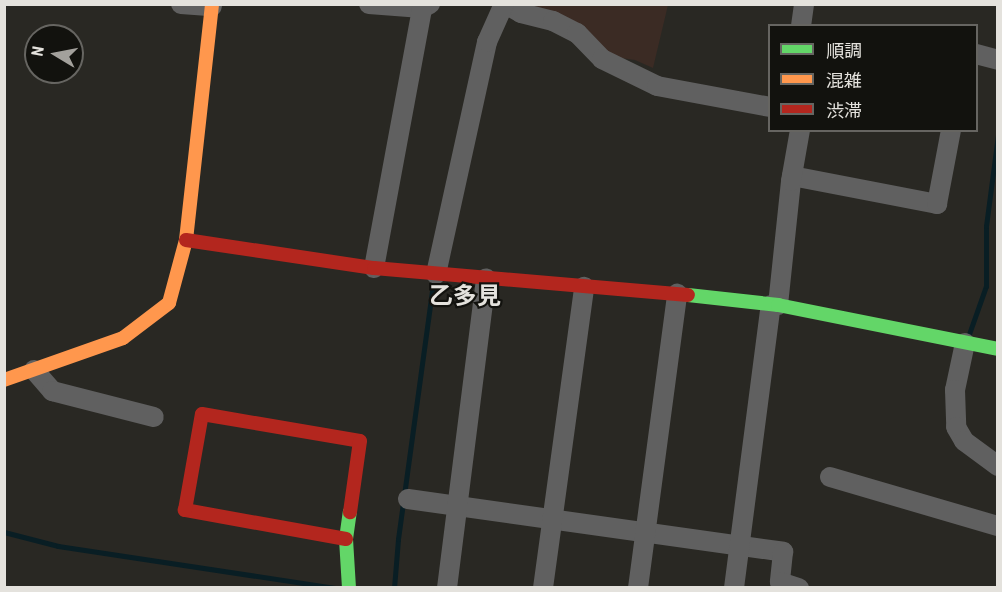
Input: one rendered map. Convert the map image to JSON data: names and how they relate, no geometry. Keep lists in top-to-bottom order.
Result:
{
  "districts": ["乙多見"],
  "legend": ["順調", "混雑", "渋滞"],
  "north": "left"
}
